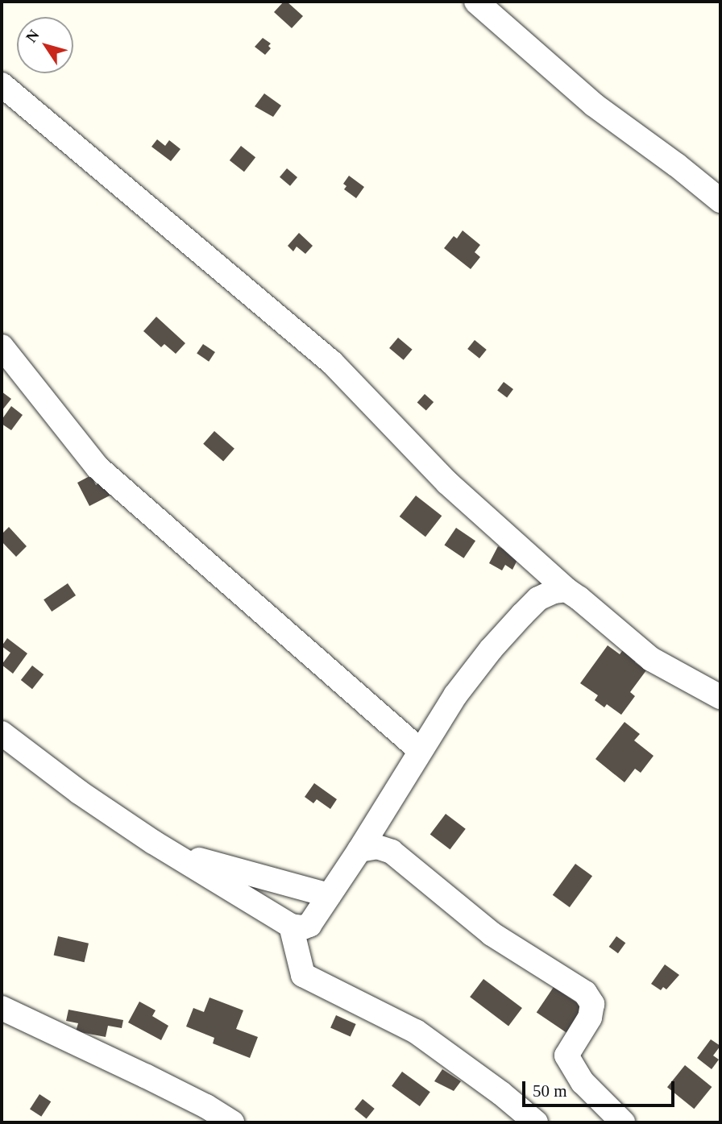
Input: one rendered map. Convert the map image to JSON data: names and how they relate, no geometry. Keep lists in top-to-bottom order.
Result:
{
  "scale_bar": "50 m",
  "north": "top left"
}
